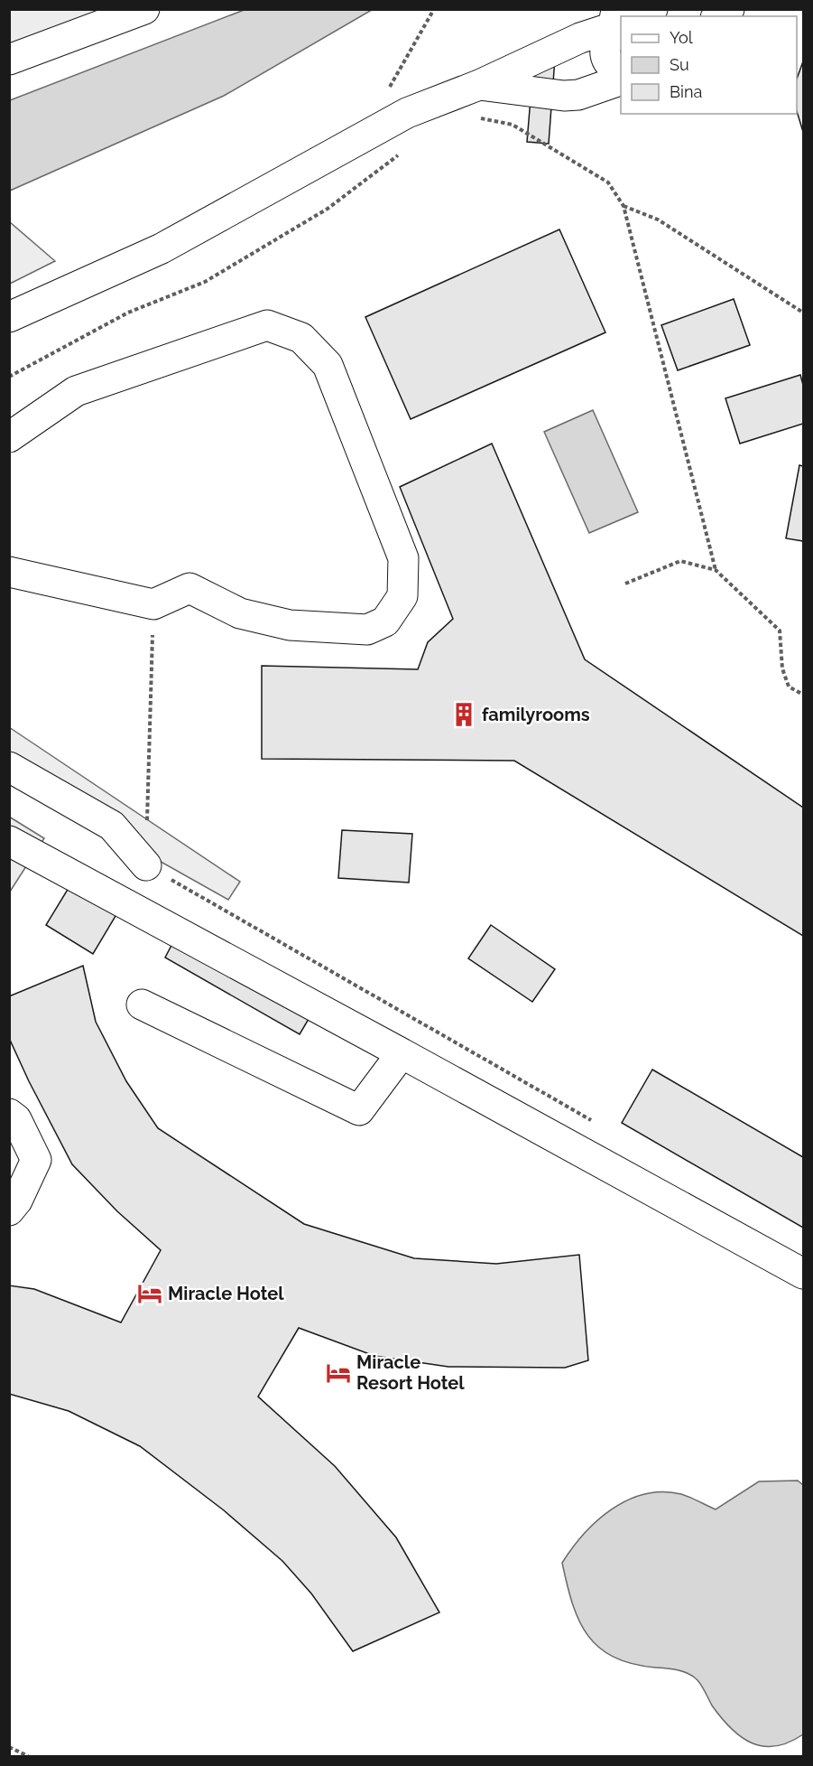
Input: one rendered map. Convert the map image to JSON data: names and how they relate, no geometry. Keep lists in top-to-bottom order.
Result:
{
  "places": {
    "building": ["familyrooms"],
    "hotel": ["Miracle Hotel", "Miracle Resort Hotel"]
  },
  "legend": ["Yol", "Su", "Bina"]
}
